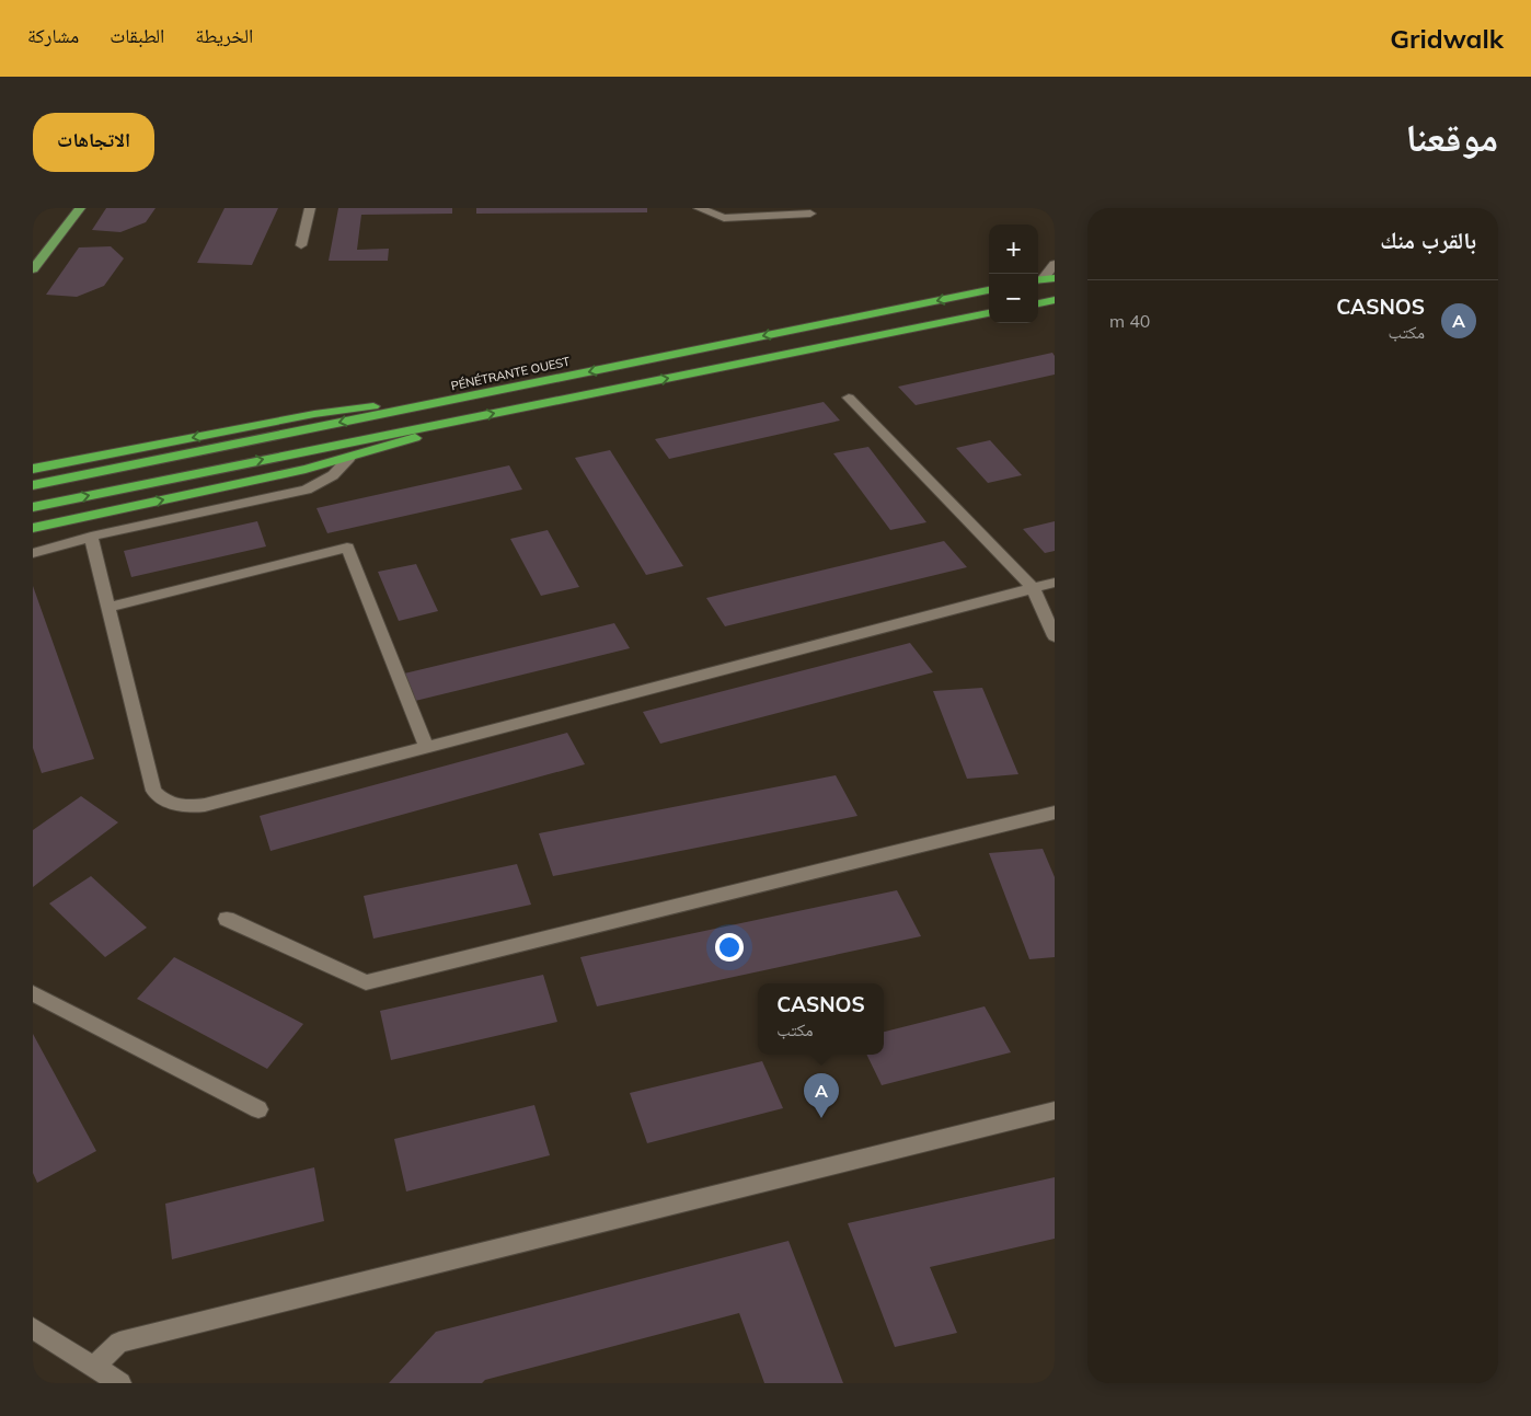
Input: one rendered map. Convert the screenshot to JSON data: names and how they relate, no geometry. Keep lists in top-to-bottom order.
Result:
{
  "streets": {
    "highway": ["PÉNÉTRANTE OUEST"]
  },
  "page": {
    "header": "Gridwalk",
    "nav": ["الخريطة", "الطبقات", "مشاركة"],
    "title": "موقعنا",
    "buttons": "الاتجاهات",
    "heading": "بالقرب منك",
    "map_buttons": ["+", "−"],
    "list": [
      {
        "mark": "A",
        "name": "CASNOS",
        "note": "مكتب",
        "value": "40 m"
      }
    ],
    "popup": ["CASNOS", "مكتب"],
    "pins": "A"
  }
}
